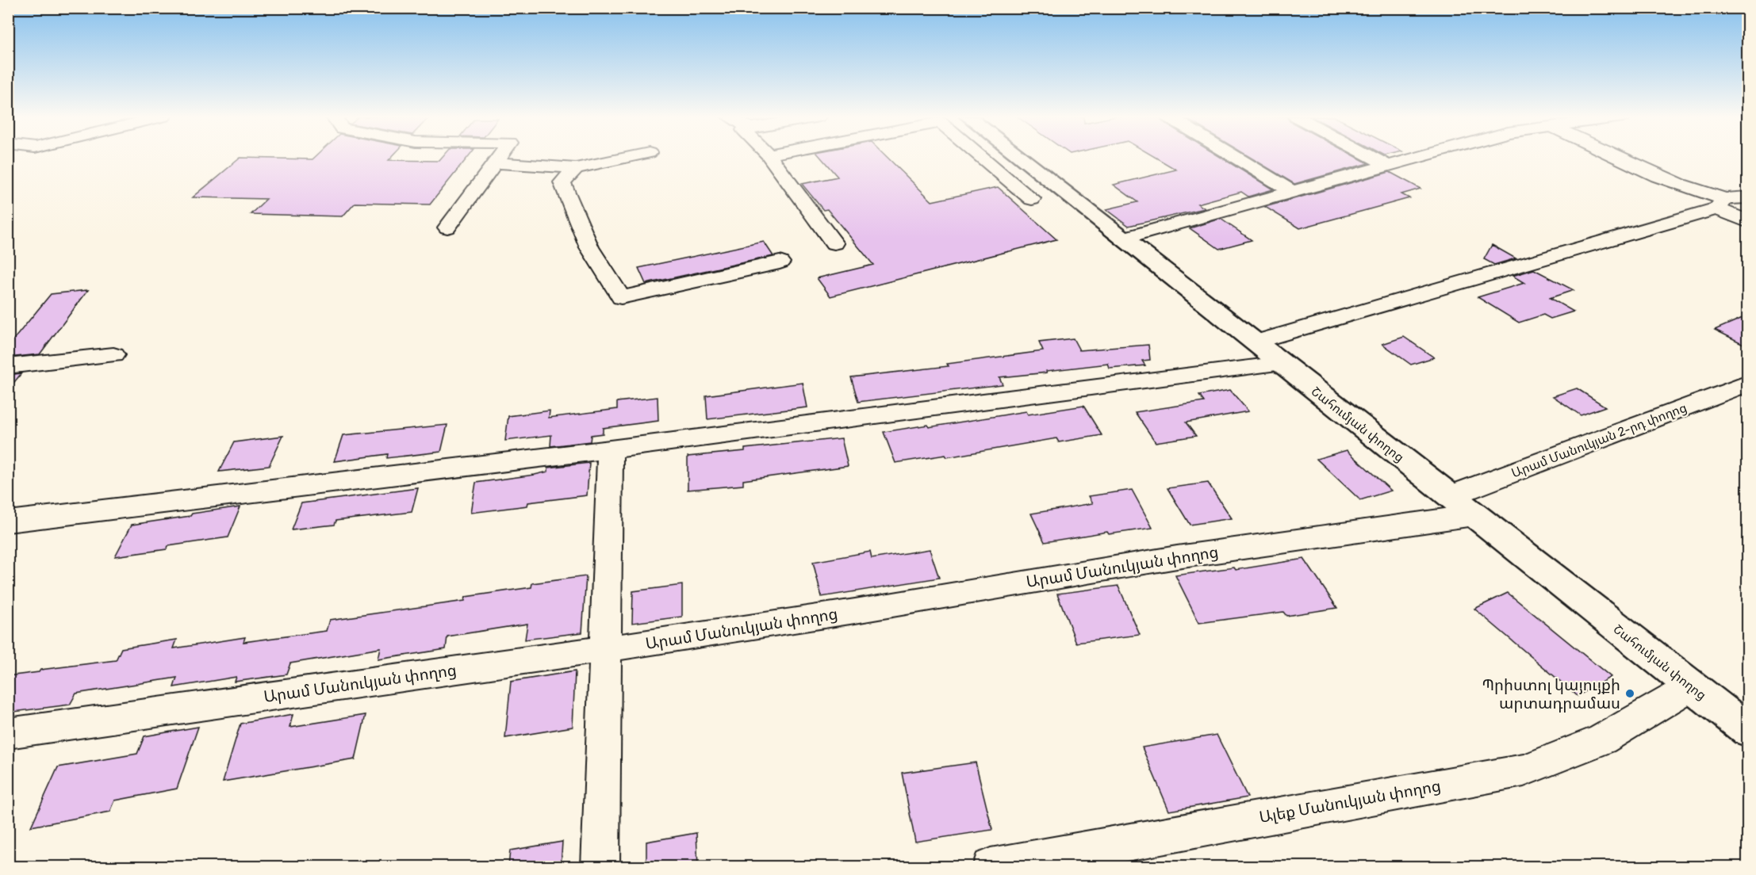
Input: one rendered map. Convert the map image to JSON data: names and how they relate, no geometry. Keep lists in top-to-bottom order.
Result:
{
  "streets": {
    "main road": ["Շահումյան փողոց"],
    "street": ["Արամ Մանուկյան 2-րդ փողոց", "Արամ Մանուկյան փողոց", "Ալեք Մանուկյան փողոց"]
  },
  "crossings": [
    ["Շահումյան փողոց", "Արամ Մանուկյան 2-րդ փողոց"],
    ["Շահումյան փողոց", "Արամ Մանուկյան փողոց"],
    ["Շահումյան փողոց", "Ալեք Մանուկյան փողոց"]
  ],
  "places": ["Պրիստոլ կայույքի արտադրամաս"]
}
